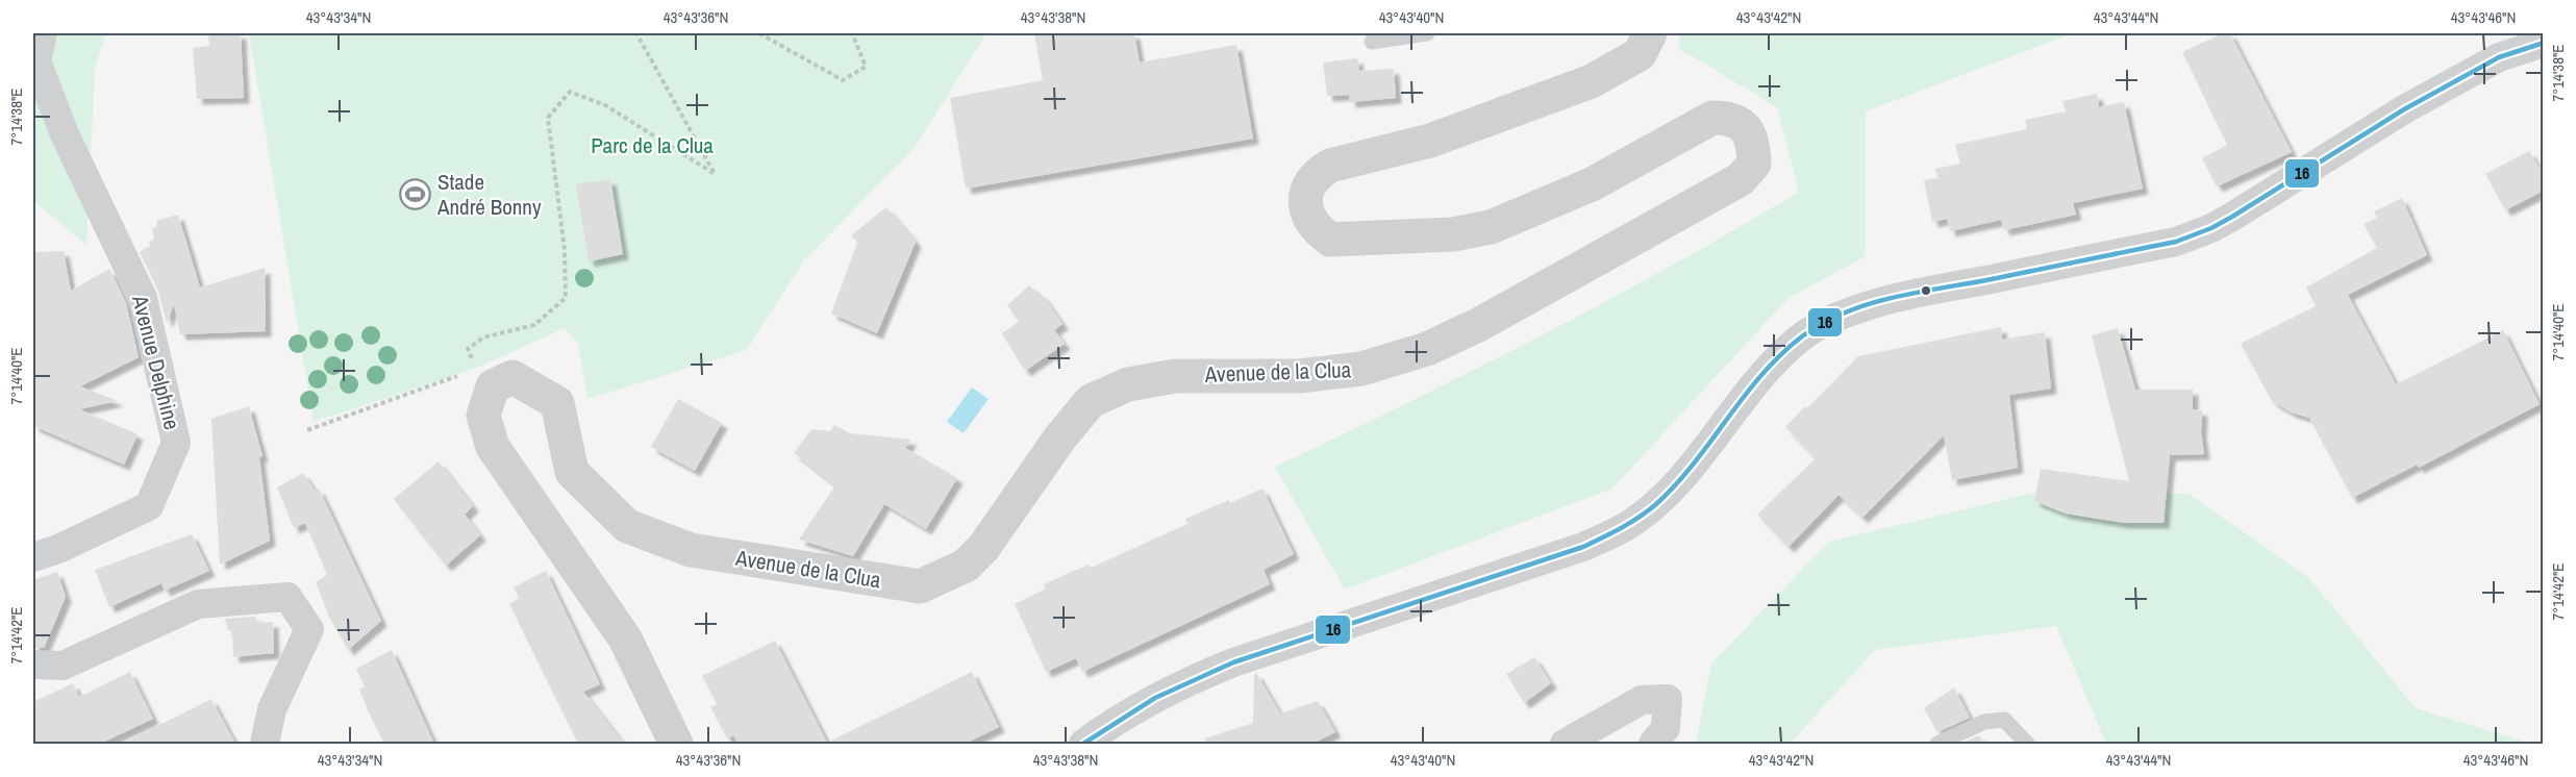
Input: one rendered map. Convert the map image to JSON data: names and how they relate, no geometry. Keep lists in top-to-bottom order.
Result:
{
  "streets": {
    "street": ["Avenue Delphine", "Avenue de la Clua"]
  },
  "parks": ["Parc de la Clua"],
  "places": {
    "sports": ["Stade André Bonny"]
  },
  "lines": ["transit line 16"],
  "coordinates": [
    "43°43'34\"N",
    "43°43'36\"N",
    "43°43'38\"N",
    "43°43'40\"N",
    "43°43'42\"N",
    "43°43'44\"N",
    "43°43'46\"N",
    "7°14'38\"E",
    "7°14'40\"E",
    "7°14'42\"E"
  ]
}
